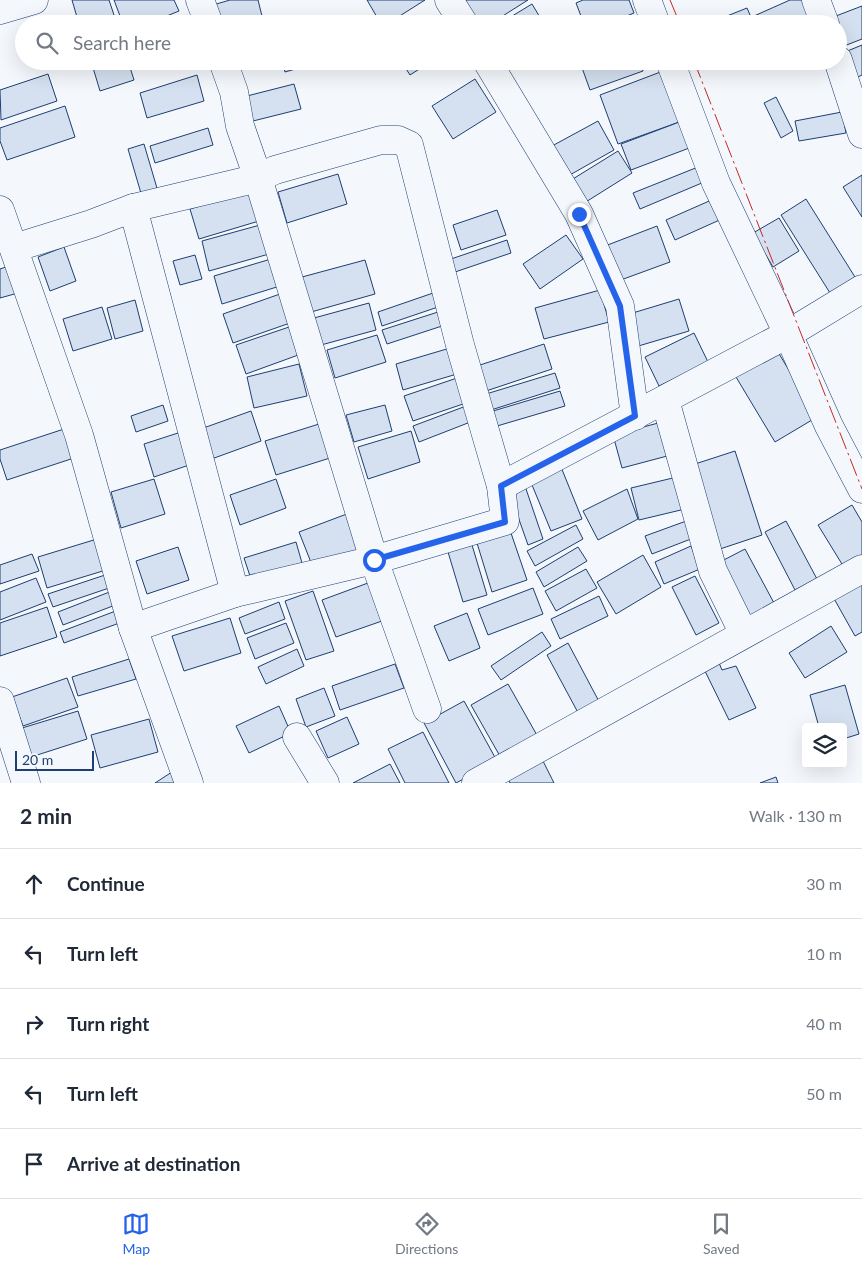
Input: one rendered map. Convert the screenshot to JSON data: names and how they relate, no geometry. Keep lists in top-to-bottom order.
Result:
{
  "scale_bar": "20 m",
  "page": {
    "search": "Search here",
    "scale": "20 m",
    "heading": ["2 min", "Walk · 130 m"],
    "list": [
      ["Continue", "30 m"],
      ["Turn left", "10 m"],
      ["Turn right", "40 m"],
      ["Turn left", "50 m"],
      "Arrive at destination"
    ],
    "nav": ["Map", "Directions", "Saved"]
  }
}
